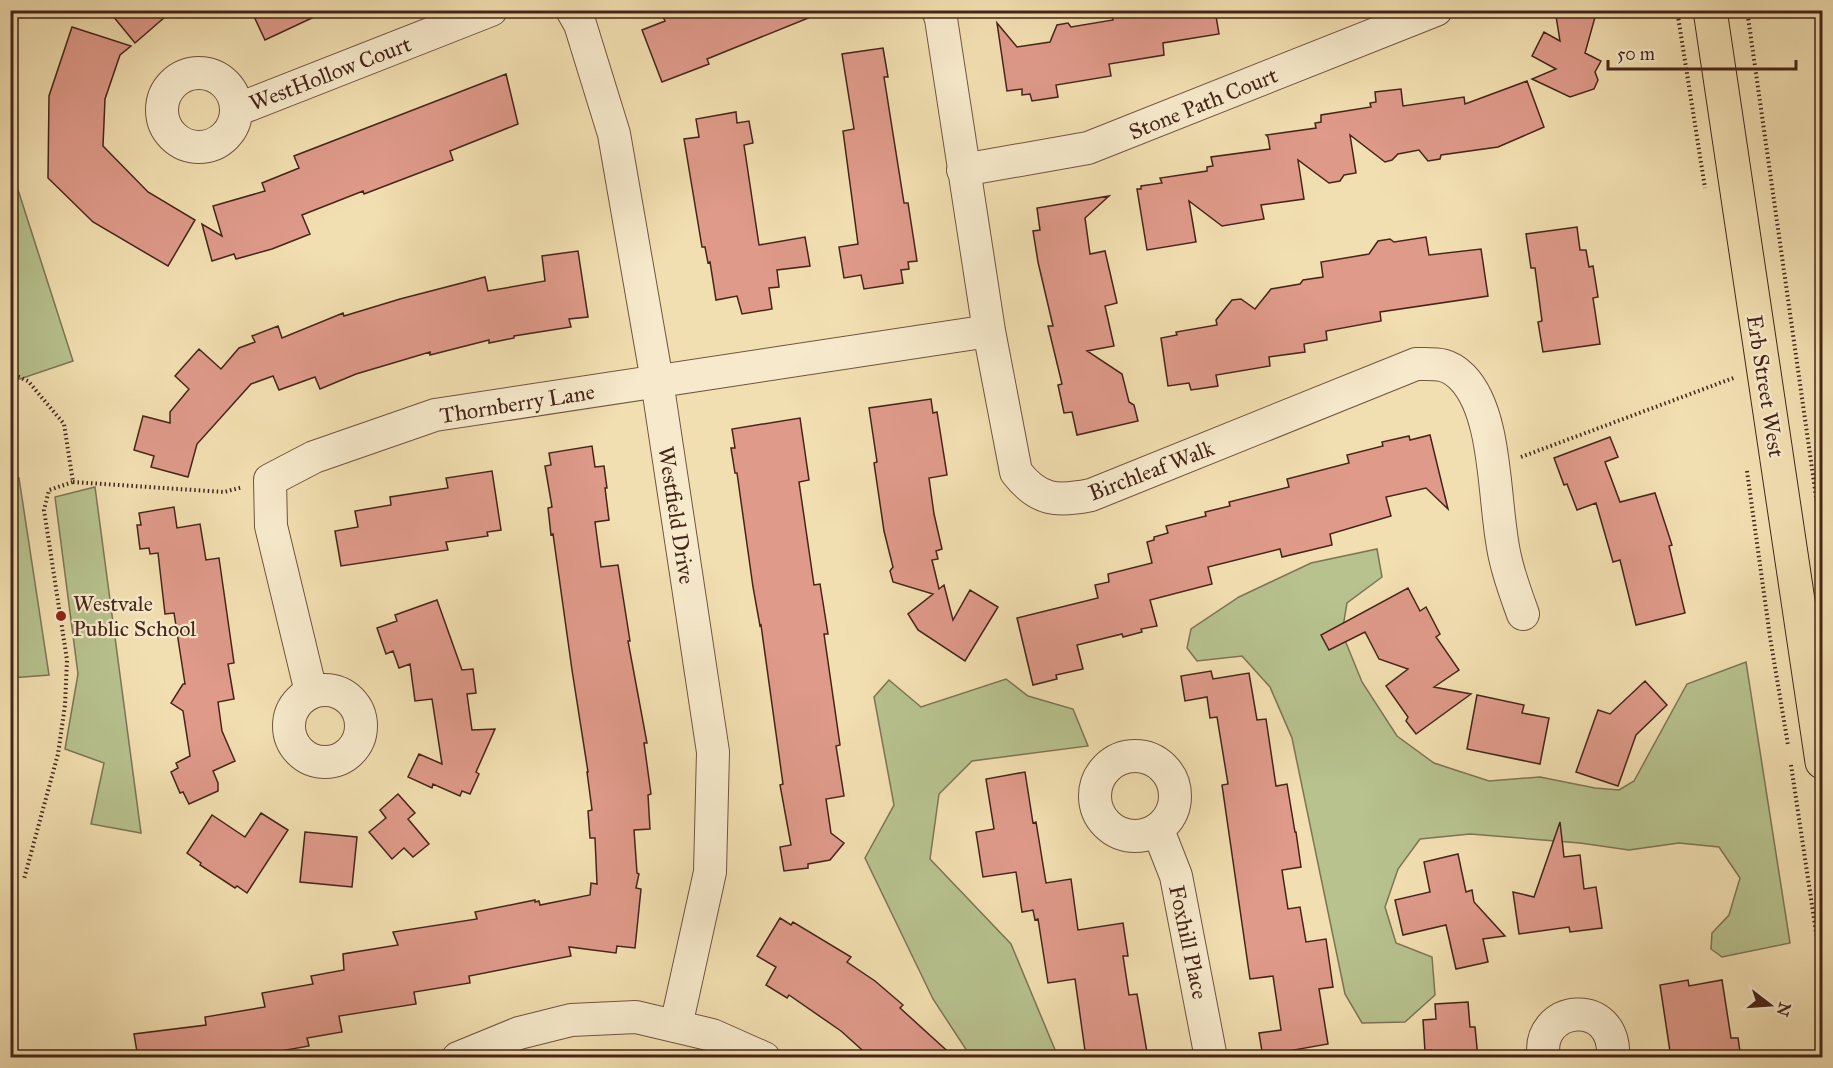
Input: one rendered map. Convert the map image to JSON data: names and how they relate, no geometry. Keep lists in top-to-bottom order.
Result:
{
  "streets": {
    "main road": ["Erb Street West"],
    "street": [
      "WestHollow Court",
      "Stone Path Court",
      "Thornberry Lane",
      "Birchleaf Walk",
      "Westfield Drive",
      "Foxhill Place"
    ]
  },
  "crossings": [
    ["Stone Path Court", "Birchleaf Walk"],
    ["Thornberry Lane", "Birchleaf Walk"],
    ["Thornberry Lane", "Westfield Drive"]
  ],
  "places": ["Westvale Public School"],
  "scale_bar": "50 m",
  "north": "right"
}
